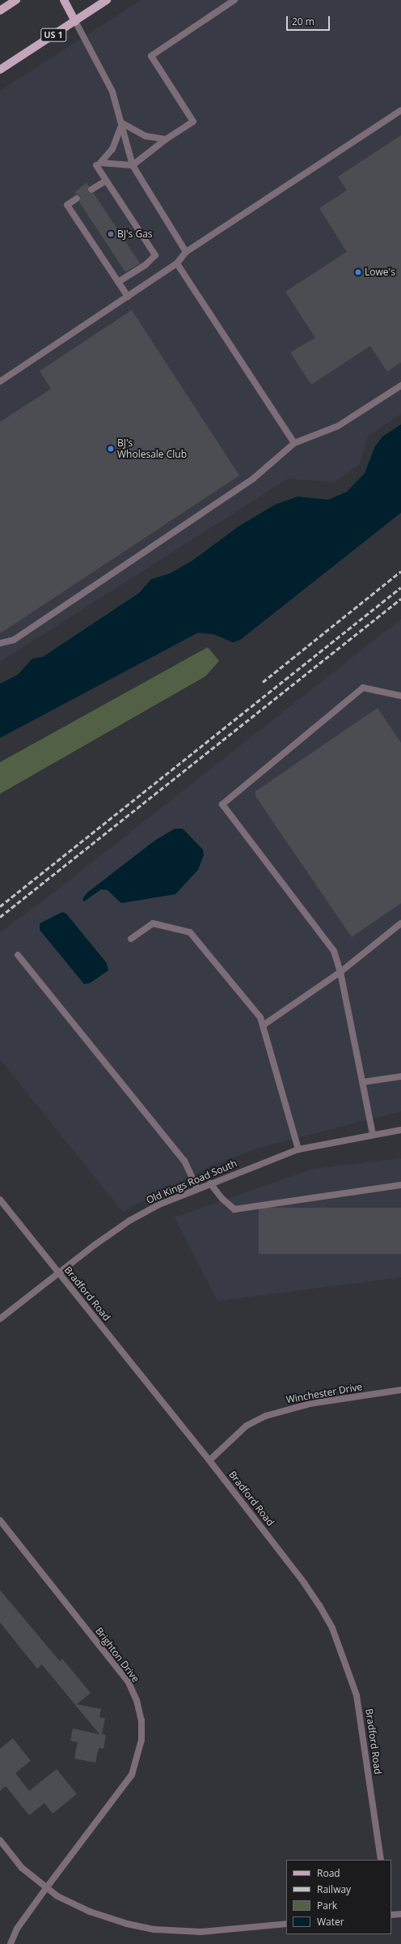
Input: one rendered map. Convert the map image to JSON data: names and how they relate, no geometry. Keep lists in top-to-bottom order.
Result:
{
  "streets": {
    "main road": ["US 1"],
    "street": [
      "Old Kings Road South",
      "Bradford Road",
      "Winchester Drive",
      "Brighton Drive"
    ]
  },
  "crossings": [
    ["Old Kings Road South", "Bradford Road"],
    ["Bradford Road", "Winchester Drive"]
  ],
  "places": ["BJ's Gas", "Lowe's", "BJ's Wholesale Club"],
  "legend": [
    "Road",
    "Railway",
    "Park",
    "Water"
  ],
  "scale_bar": "20 m"
}
